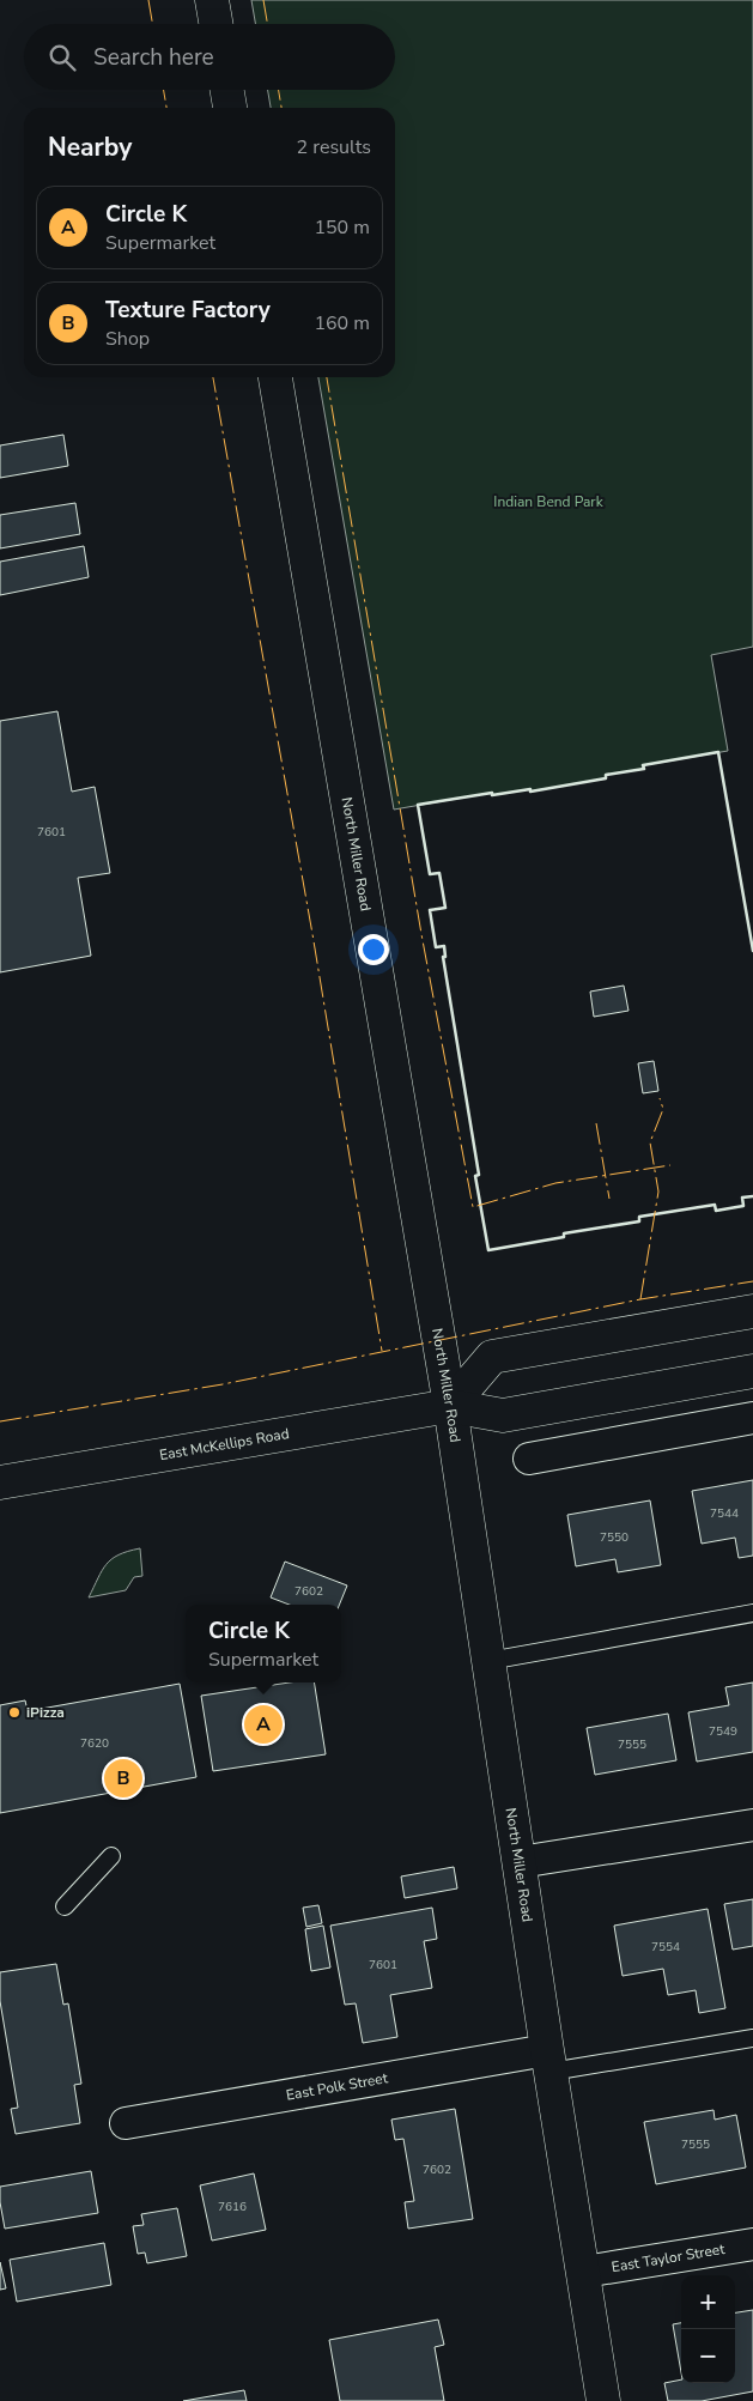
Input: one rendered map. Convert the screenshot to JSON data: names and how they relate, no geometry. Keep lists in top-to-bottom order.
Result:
{
  "streets": {
    "street": [
      "North Miller Road",
      "East McKellips Road",
      "East Polk Street",
      "East Taylor Street"
    ]
  },
  "crossings": [
    ["North Miller Road", "East McKellips Road"],
    ["North Miller Road", "East Polk Street"],
    ["North Miller Road", "East Taylor Street"]
  ],
  "parks": ["Indian Bend Park"],
  "places": ["iPizza"],
  "house_numbers": [
    "7601",
    "7544",
    "7550",
    "7602",
    "7549",
    "7620",
    "7555",
    "7554",
    "7601",
    "7555",
    "7602",
    "7616"
  ],
  "page": {
    "search": "Search here",
    "heading": ["Nearby", "2 results"],
    "list": [
      {
        "mark": "A",
        "name": "Circle K",
        "note": "Supermarket",
        "value": "150 m"
      },
      {
        "mark": "B",
        "name": "Texture Factory",
        "note": "Shop",
        "value": "160 m"
      }
    ],
    "popup": ["Circle K", "Supermarket"],
    "pins": ["A", "B"],
    "map_buttons": ["+", "−"]
  }
}
